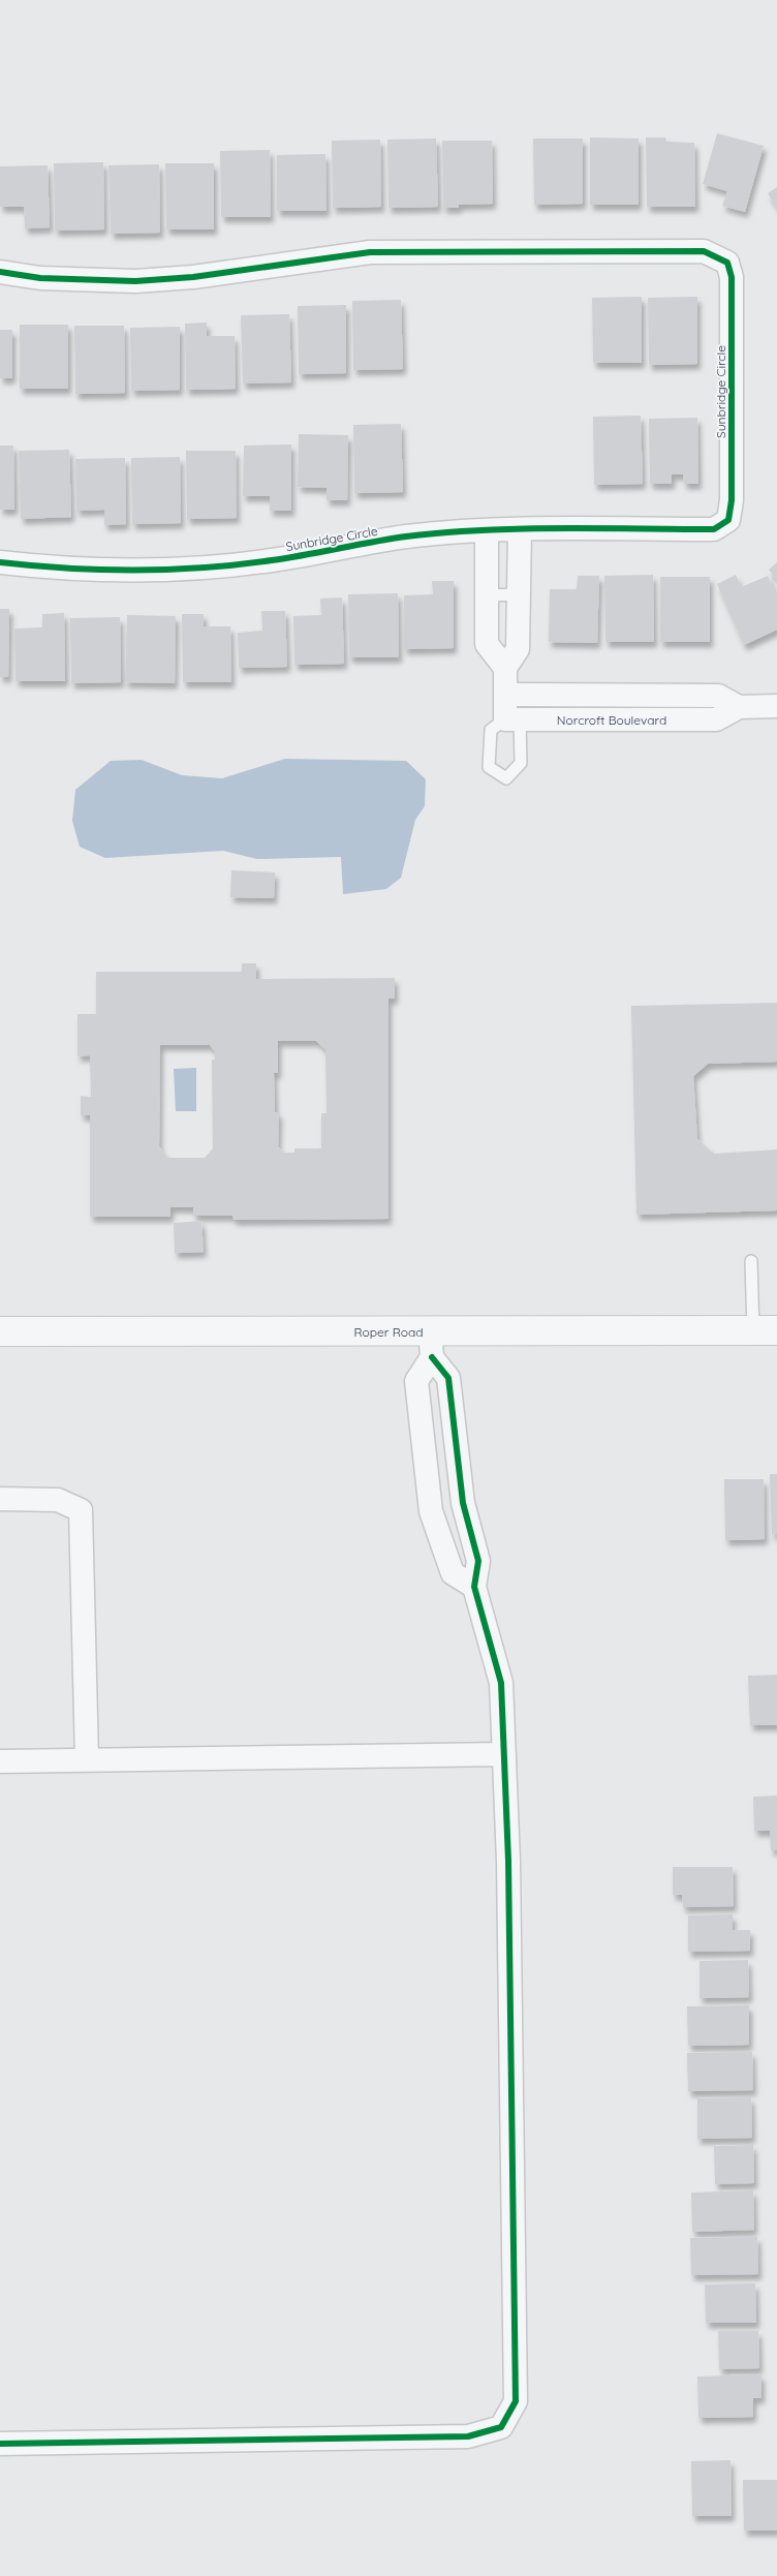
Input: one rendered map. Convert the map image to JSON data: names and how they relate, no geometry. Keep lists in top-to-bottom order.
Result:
{
  "streets": {
    "street": ["Sunbridge Circle", "Norcroft Boulevard", "Roper Road"]
  }
}
